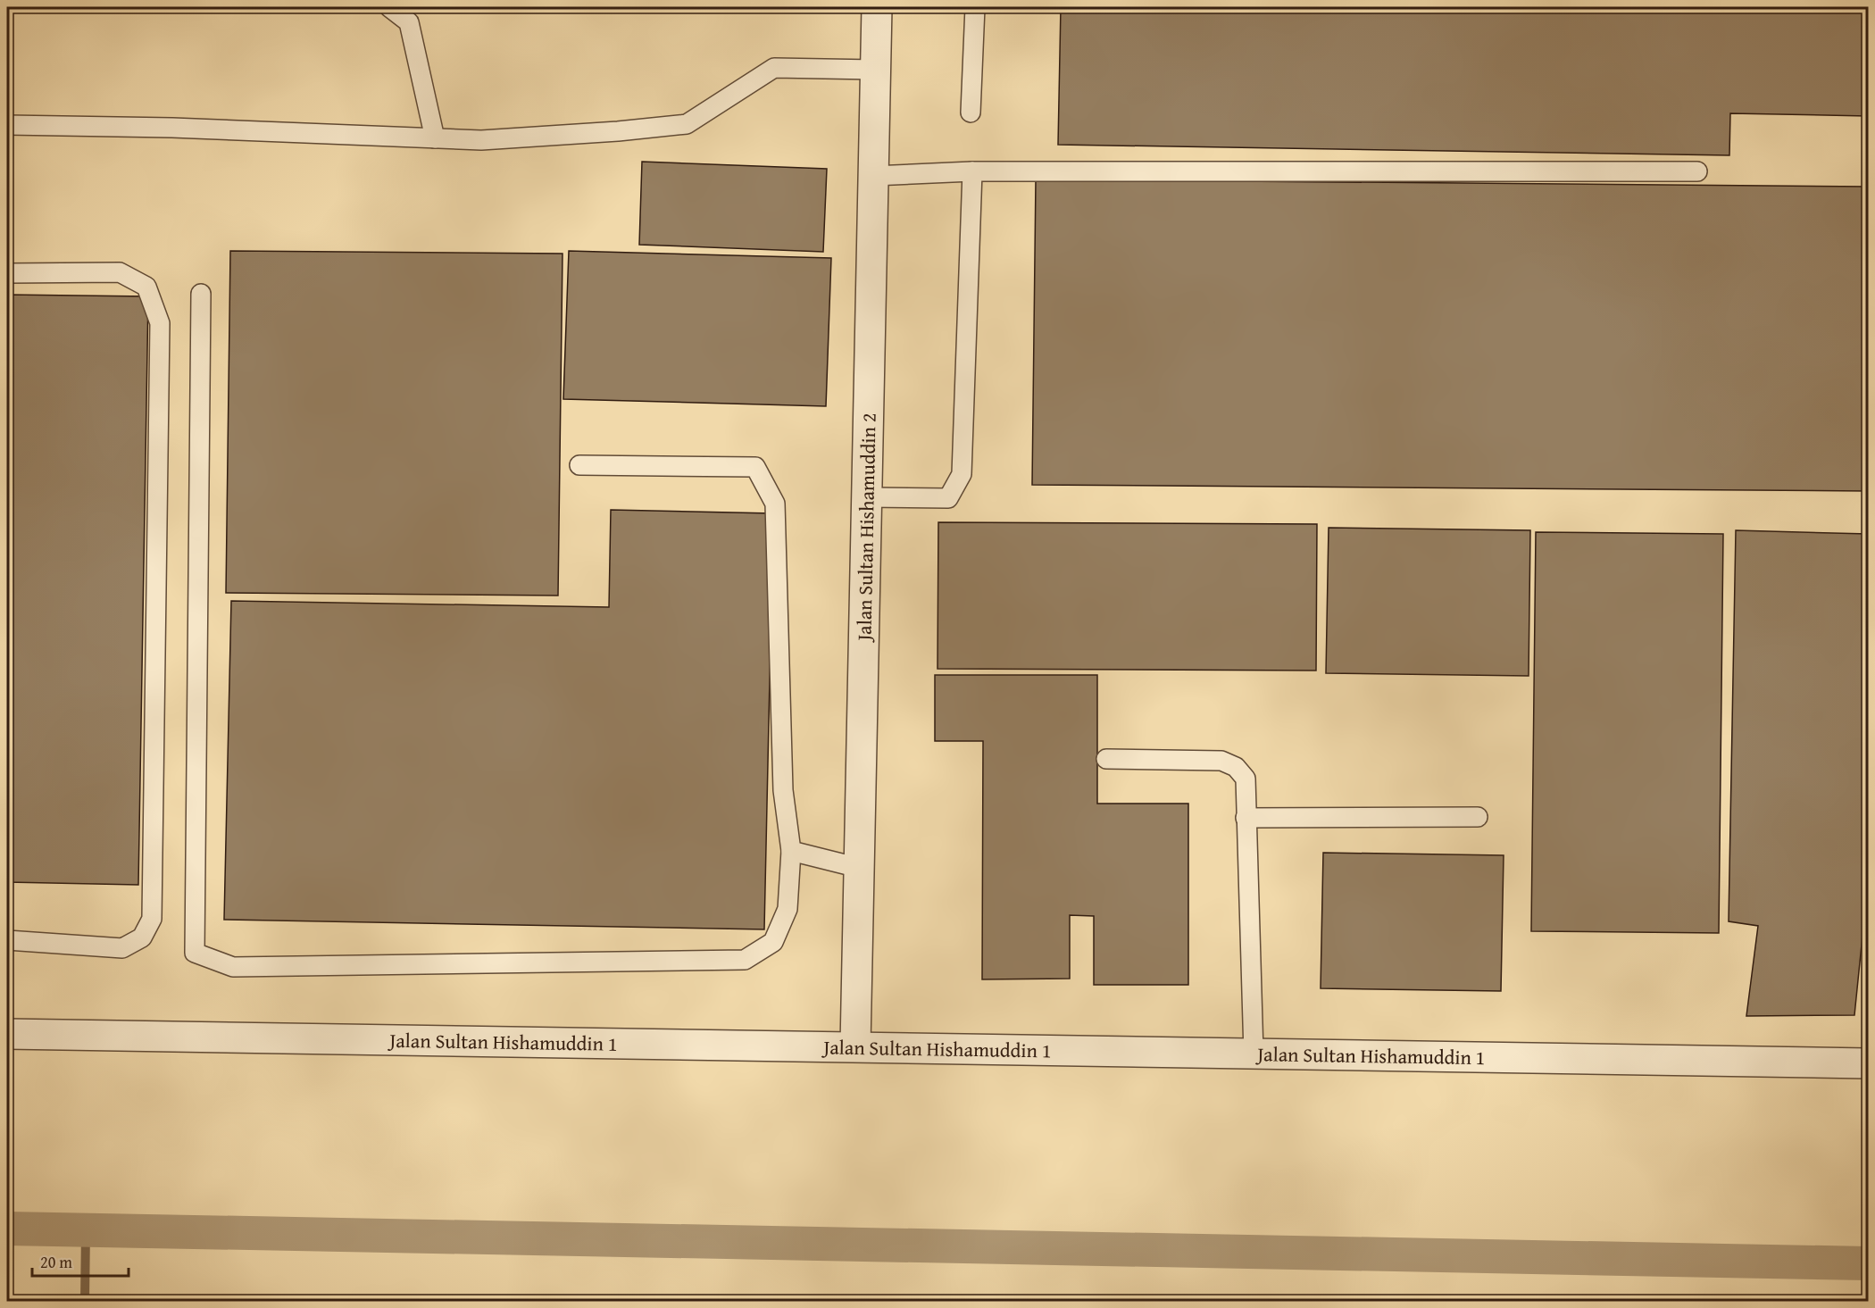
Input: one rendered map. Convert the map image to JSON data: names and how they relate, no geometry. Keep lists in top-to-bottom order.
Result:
{
  "streets": {
    "street": ["Jalan Sultan Hishamuddin 2", "Jalan Sultan Hishamuddin 1"]
  },
  "crossings": [
    ["Jalan Sultan Hishamuddin 2", "Jalan Sultan Hishamuddin 1"]
  ],
  "scale_bar": "20 m"
}
